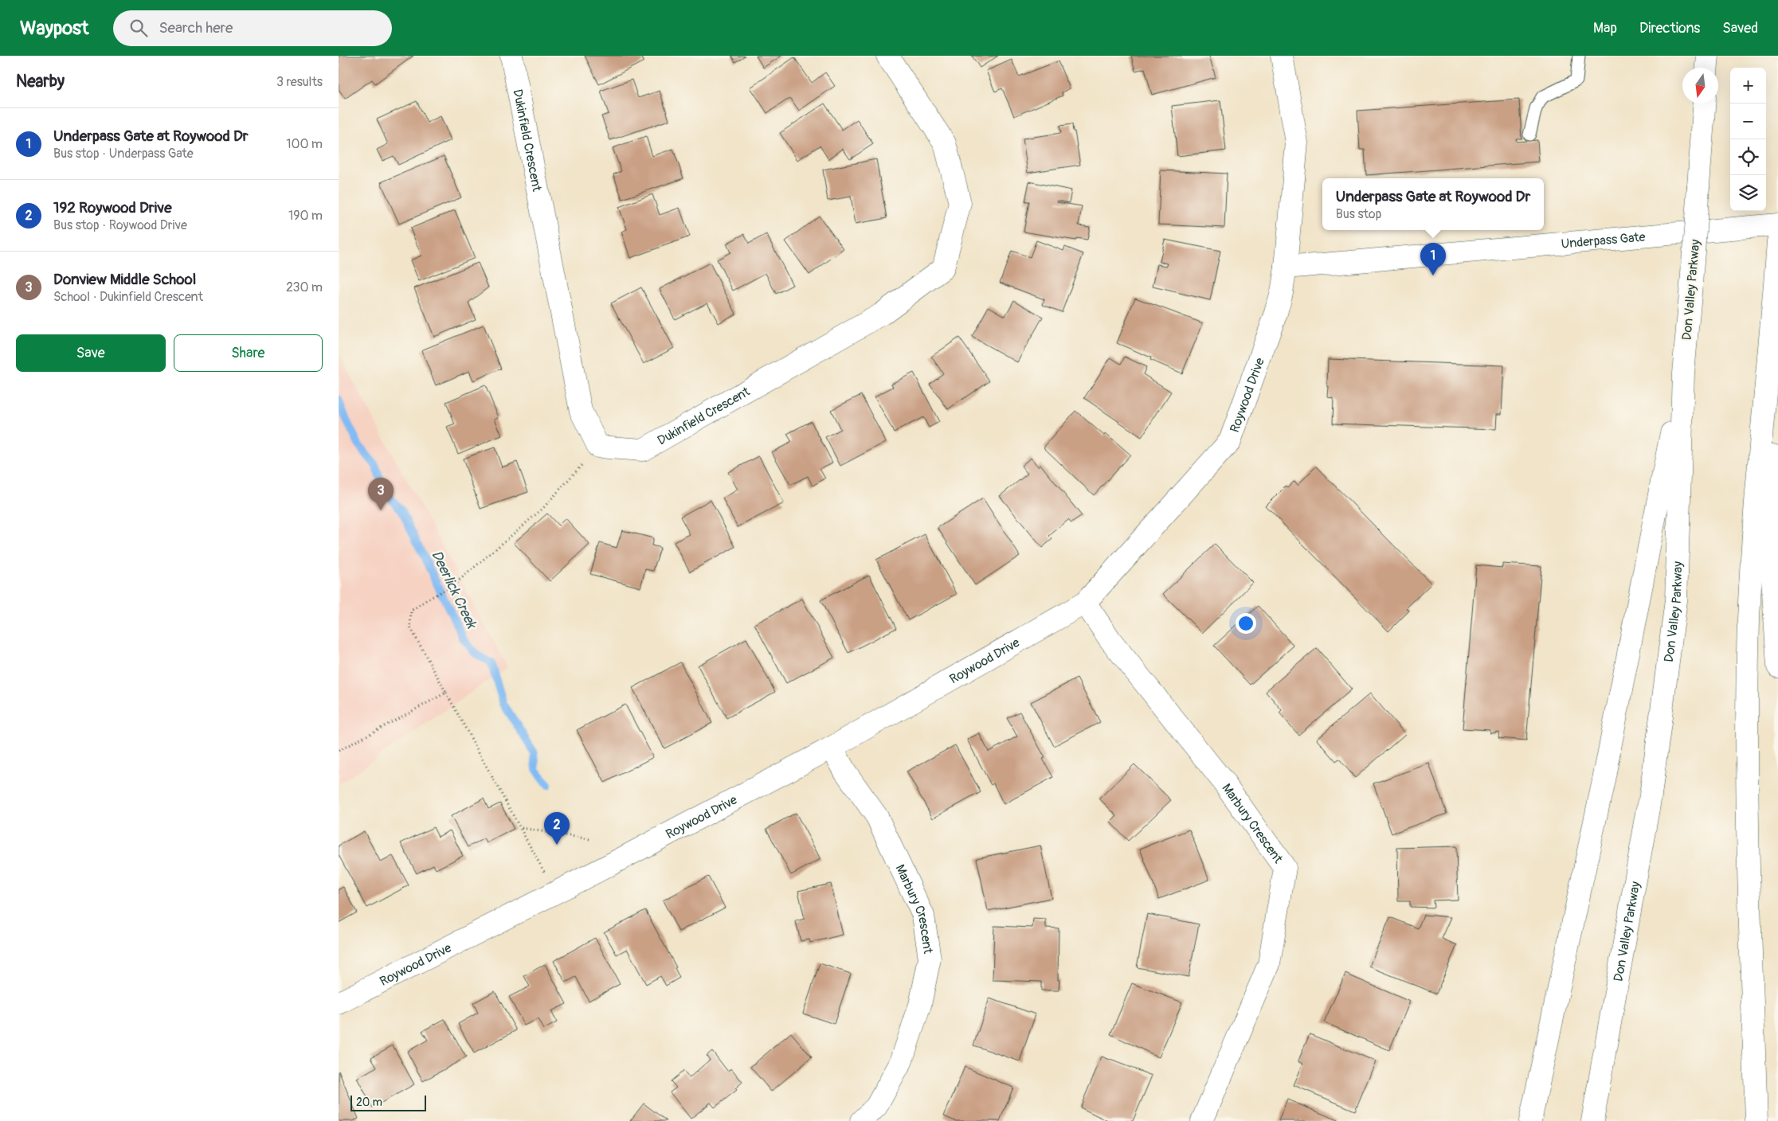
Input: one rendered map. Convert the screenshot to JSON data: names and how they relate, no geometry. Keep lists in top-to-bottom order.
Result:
{
  "streets": {
    "main road": [
      "Dukinfield Crescent",
      "Underpass Gate",
      "Don Valley Parkway",
      "Roywood Drive",
      "Marbury Crescent"
    ]
  },
  "crossings": [
    ["Underpass Gate", "Roywood Drive"],
    ["Roywood Drive", "Marbury Crescent"]
  ],
  "water": ["Deerlick Creek"],
  "scale_bar": "20 m",
  "north": "bottom",
  "page": {
    "header": "Waypost",
    "search": "Search here",
    "nav": ["Map", "Directions", "Saved"],
    "heading": ["Nearby", "3 results"],
    "map_buttons": ["+", "−"],
    "list": [
      {
        "mark": "1",
        "name": "Underpass Gate at Roywood Dr",
        "note": "Bus stop · Underpass Gate",
        "value": "100 m"
      },
      {
        "mark": "2",
        "name": "192 Roywood Drive",
        "note": "Bus stop · Roywood Drive",
        "value": "190 m"
      },
      {
        "mark": "3",
        "name": "Donview Middle School",
        "note": "School · Dukinfield Crescent",
        "value": "230 m"
      }
    ],
    "popup": ["Underpass Gate at Roywood Dr", "Bus stop"],
    "pins": ["1", "3", "2"],
    "buttons": ["Save", "Share"],
    "scale": "20 m"
  }
}
